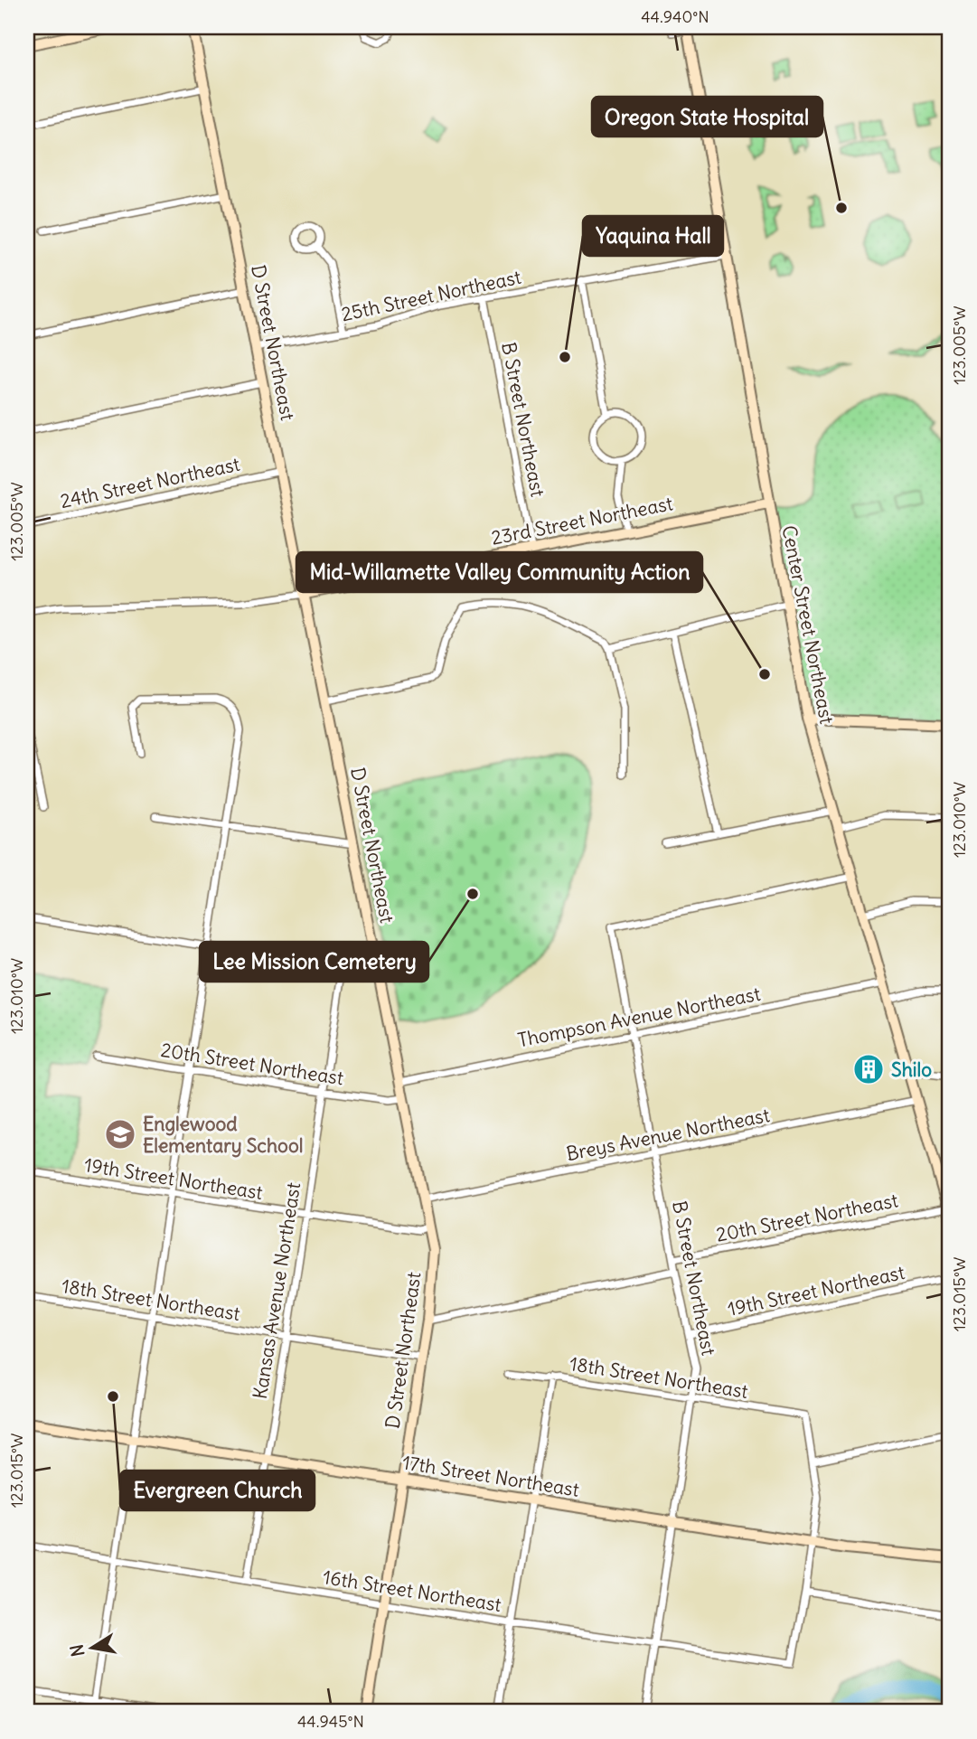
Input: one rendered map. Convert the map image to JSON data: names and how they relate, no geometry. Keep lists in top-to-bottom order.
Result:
{
  "streets": {
    "street": [
      "25th Street Northeast",
      "D Street Northeast",
      "B Street Northeast",
      "24th Street Northeast",
      "23rd Street Northeast",
      "Center Street Northeast",
      "Thompson Avenue Northeast",
      "20th Street Northeast",
      "Breys Avenue Northeast",
      "19th Street Northeast",
      "Kansas Avenue Northeast",
      "18th Street Northeast",
      "17th Street Northeast",
      "16th Street Northeast"
    ]
  },
  "crossings": [
    ["25th Street Northeast", "D Street Northeast"],
    ["25th Street Northeast", "B Street Northeast"],
    ["25th Street Northeast", "Center Street Northeast"],
    ["D Street Northeast", "24th Street Northeast"],
    ["D Street Northeast", "23rd Street Northeast"],
    ["D Street Northeast", "Thompson Avenue Northeast"],
    ["D Street Northeast", "20th Street Northeast"],
    ["D Street Northeast", "Breys Avenue Northeast"],
    ["D Street Northeast", "19th Street Northeast"],
    ["D Street Northeast", "18th Street Northeast"],
    ["D Street Northeast", "17th Street Northeast"],
    ["D Street Northeast", "16th Street Northeast"],
    ["B Street Northeast", "23rd Street Northeast"],
    ["B Street Northeast", "Center Street Northeast"],
    ["B Street Northeast", "Thompson Avenue Northeast"],
    ["B Street Northeast", "20th Street Northeast"],
    ["B Street Northeast", "Breys Avenue Northeast"],
    ["B Street Northeast", "19th Street Northeast"],
    ["B Street Northeast", "18th Street Northeast"],
    ["B Street Northeast", "17th Street Northeast"],
    ["B Street Northeast", "16th Street Northeast"],
    ["23rd Street Northeast", "Center Street Northeast"],
    ["Center Street Northeast", "Thompson Avenue Northeast"],
    ["Center Street Northeast", "20th Street Northeast"],
    ["Center Street Northeast", "Breys Avenue Northeast"],
    ["20th Street Northeast", "Kansas Avenue Northeast"],
    ["19th Street Northeast", "Kansas Avenue Northeast"],
    ["Kansas Avenue Northeast", "18th Street Northeast"],
    ["Kansas Avenue Northeast", "17th Street Northeast"],
    ["Kansas Avenue Northeast", "16th Street Northeast"]
  ],
  "places": {
    "other": [
      "Oregon State Hospital",
      "Yaquina Hall",
      "Mid-Willamette Valley Community Action",
      "Lee Mission Cemetery",
      "Evergreen Church"
    ],
    "building": ["Shilo"],
    "school or university": ["Englewood Elementary School"]
  },
  "north": "left",
  "coordinates": [
    "44.940°N",
    "123.005°W",
    "123.010°W",
    "123.015°W",
    "44.945°N"
  ]
}
